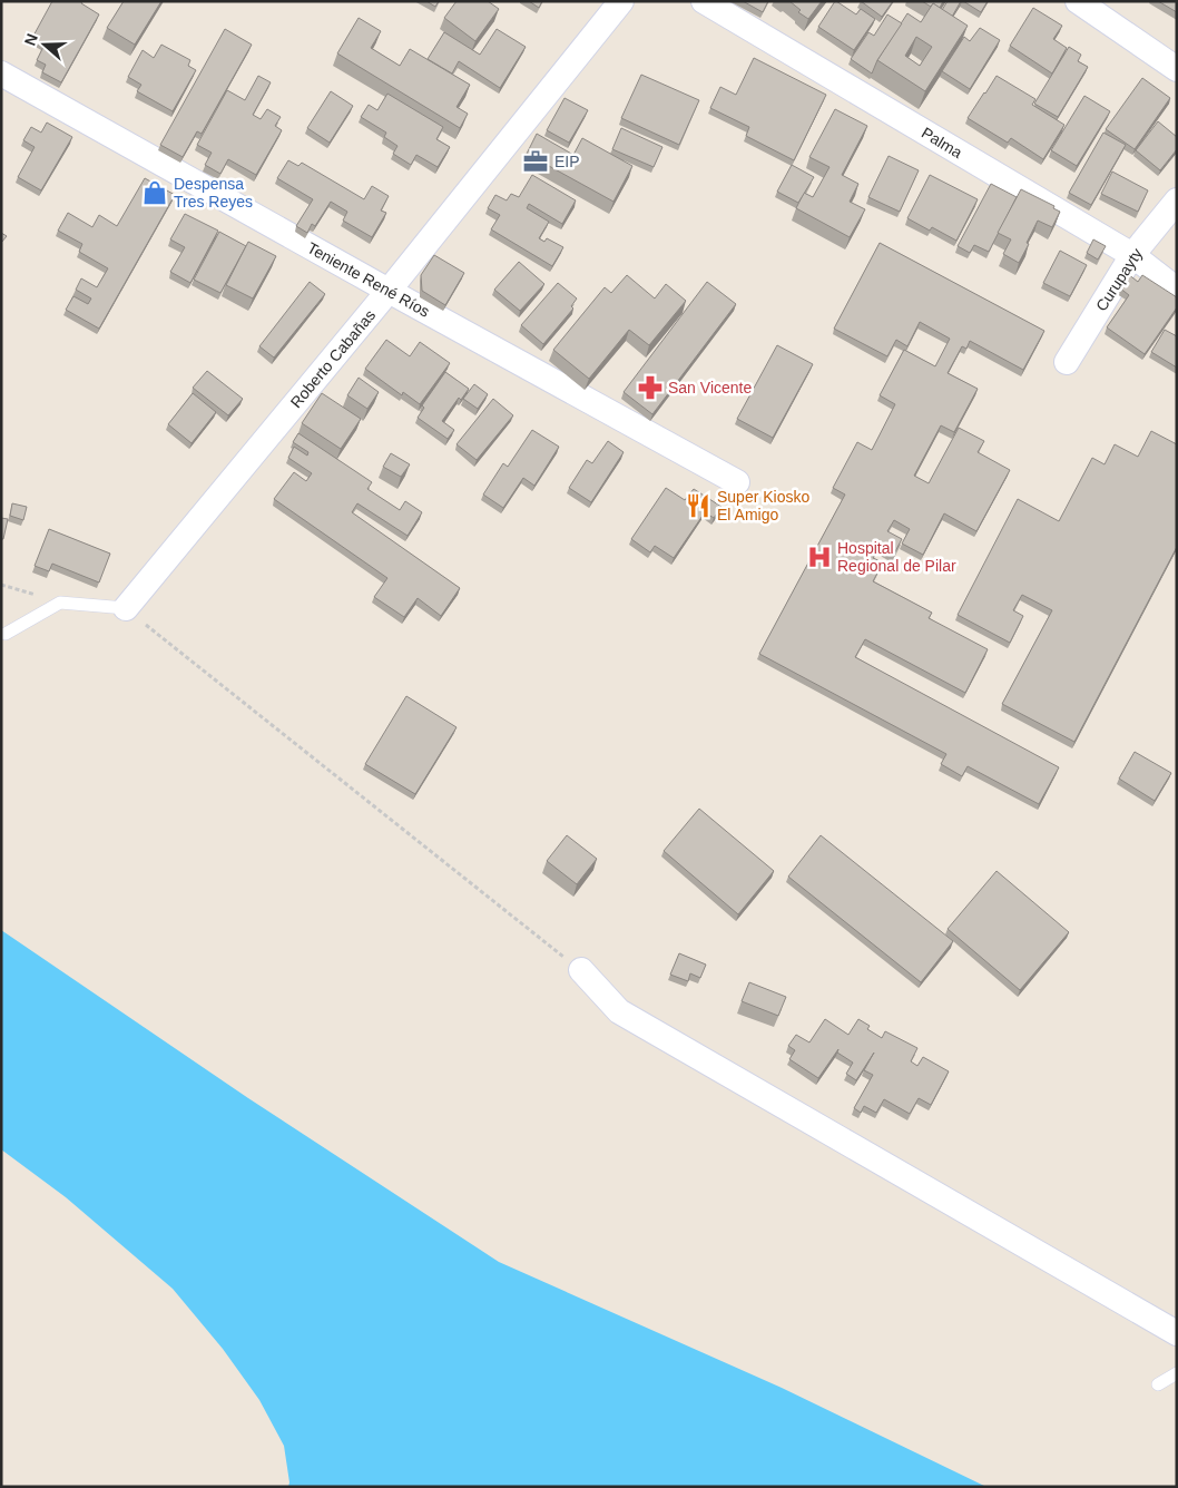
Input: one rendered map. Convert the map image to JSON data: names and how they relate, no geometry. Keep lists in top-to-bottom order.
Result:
{
  "streets": {
    "street": [
      "Palma",
      "Teniente René Ríos",
      "Curupayty",
      "Roberto Cabañas"
    ]
  },
  "crossings": [
    ["Palma", "Curupayty"],
    ["Teniente René Ríos", "Roberto Cabañas"]
  ],
  "places": {
    "office": ["EIP"],
    "shop": ["Despensa Tres Reyes"],
    "pharmacy": ["San Vicente"],
    "restaurant": ["Super Kiosko El Amigo"],
    "hospital": ["Hospital Regional de Pilar"]
  },
  "north": "left"
}
